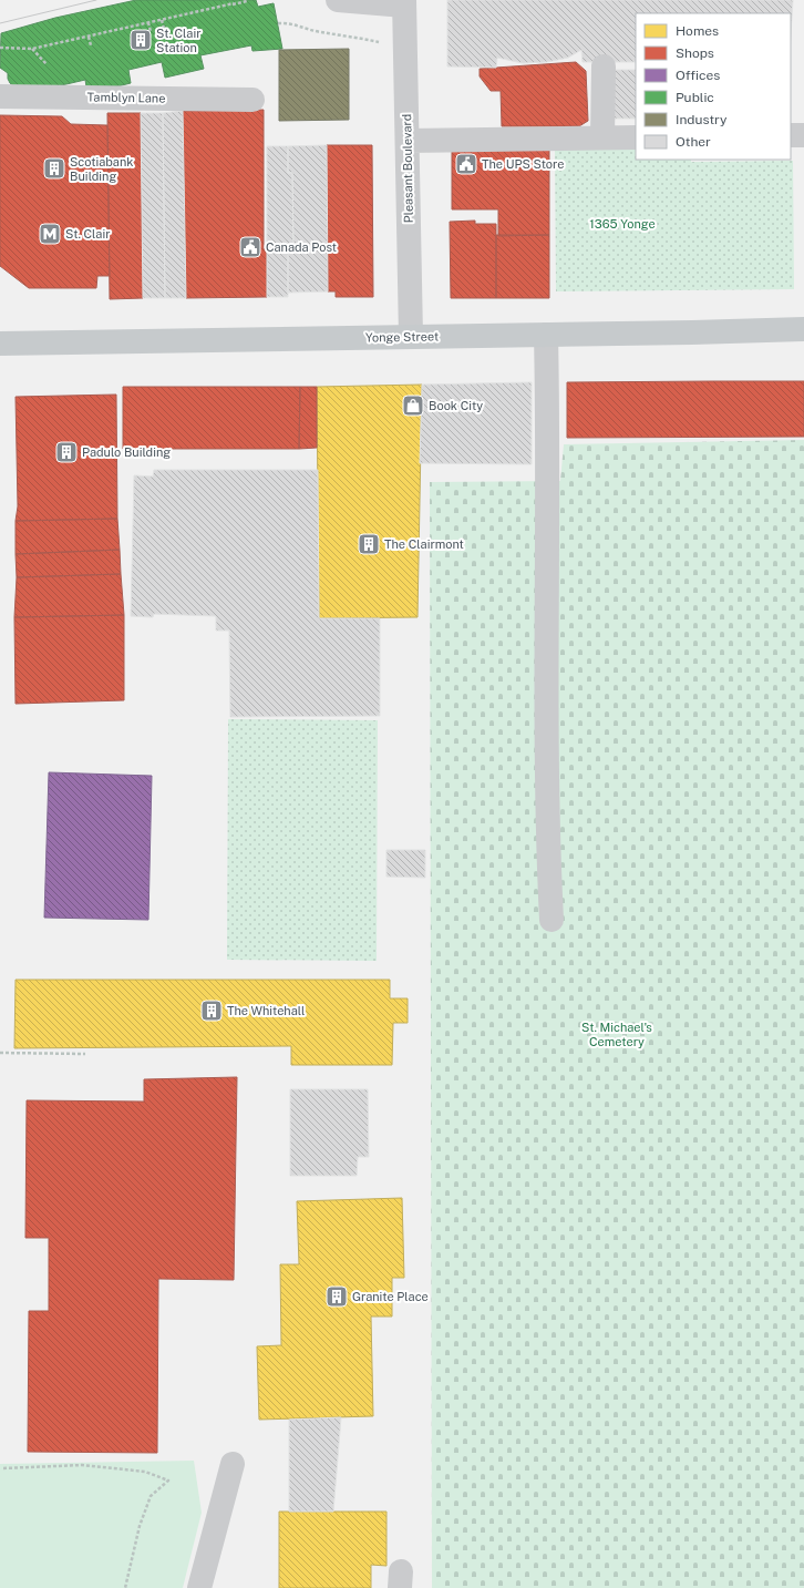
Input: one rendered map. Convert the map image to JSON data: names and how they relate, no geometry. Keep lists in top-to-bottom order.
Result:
{
  "streets": {
    "main road": ["Yonge Street"],
    "street": ["Tamblyn Lane", "Pleasant Boulevard"]
  },
  "crossings": [
    ["Pleasant Boulevard", "Yonge Street"]
  ],
  "parks": ["1365 Yonge", "St. Michael's Cemetery"],
  "places": {
    "building": [
      "St. Clair Station",
      "Scotiabank Building",
      "Padulo Building",
      "The Clairmont",
      "The Whitehall",
      "Granite Place"
    ],
    "public building": ["The UPS Store", "Canada Post"],
    "metro station": ["St. Clair"],
    "shop": ["Book City"]
  },
  "legend": [
    "Homes",
    "Shops",
    "Offices",
    "Public",
    "Industry",
    "Other"
  ]
}
